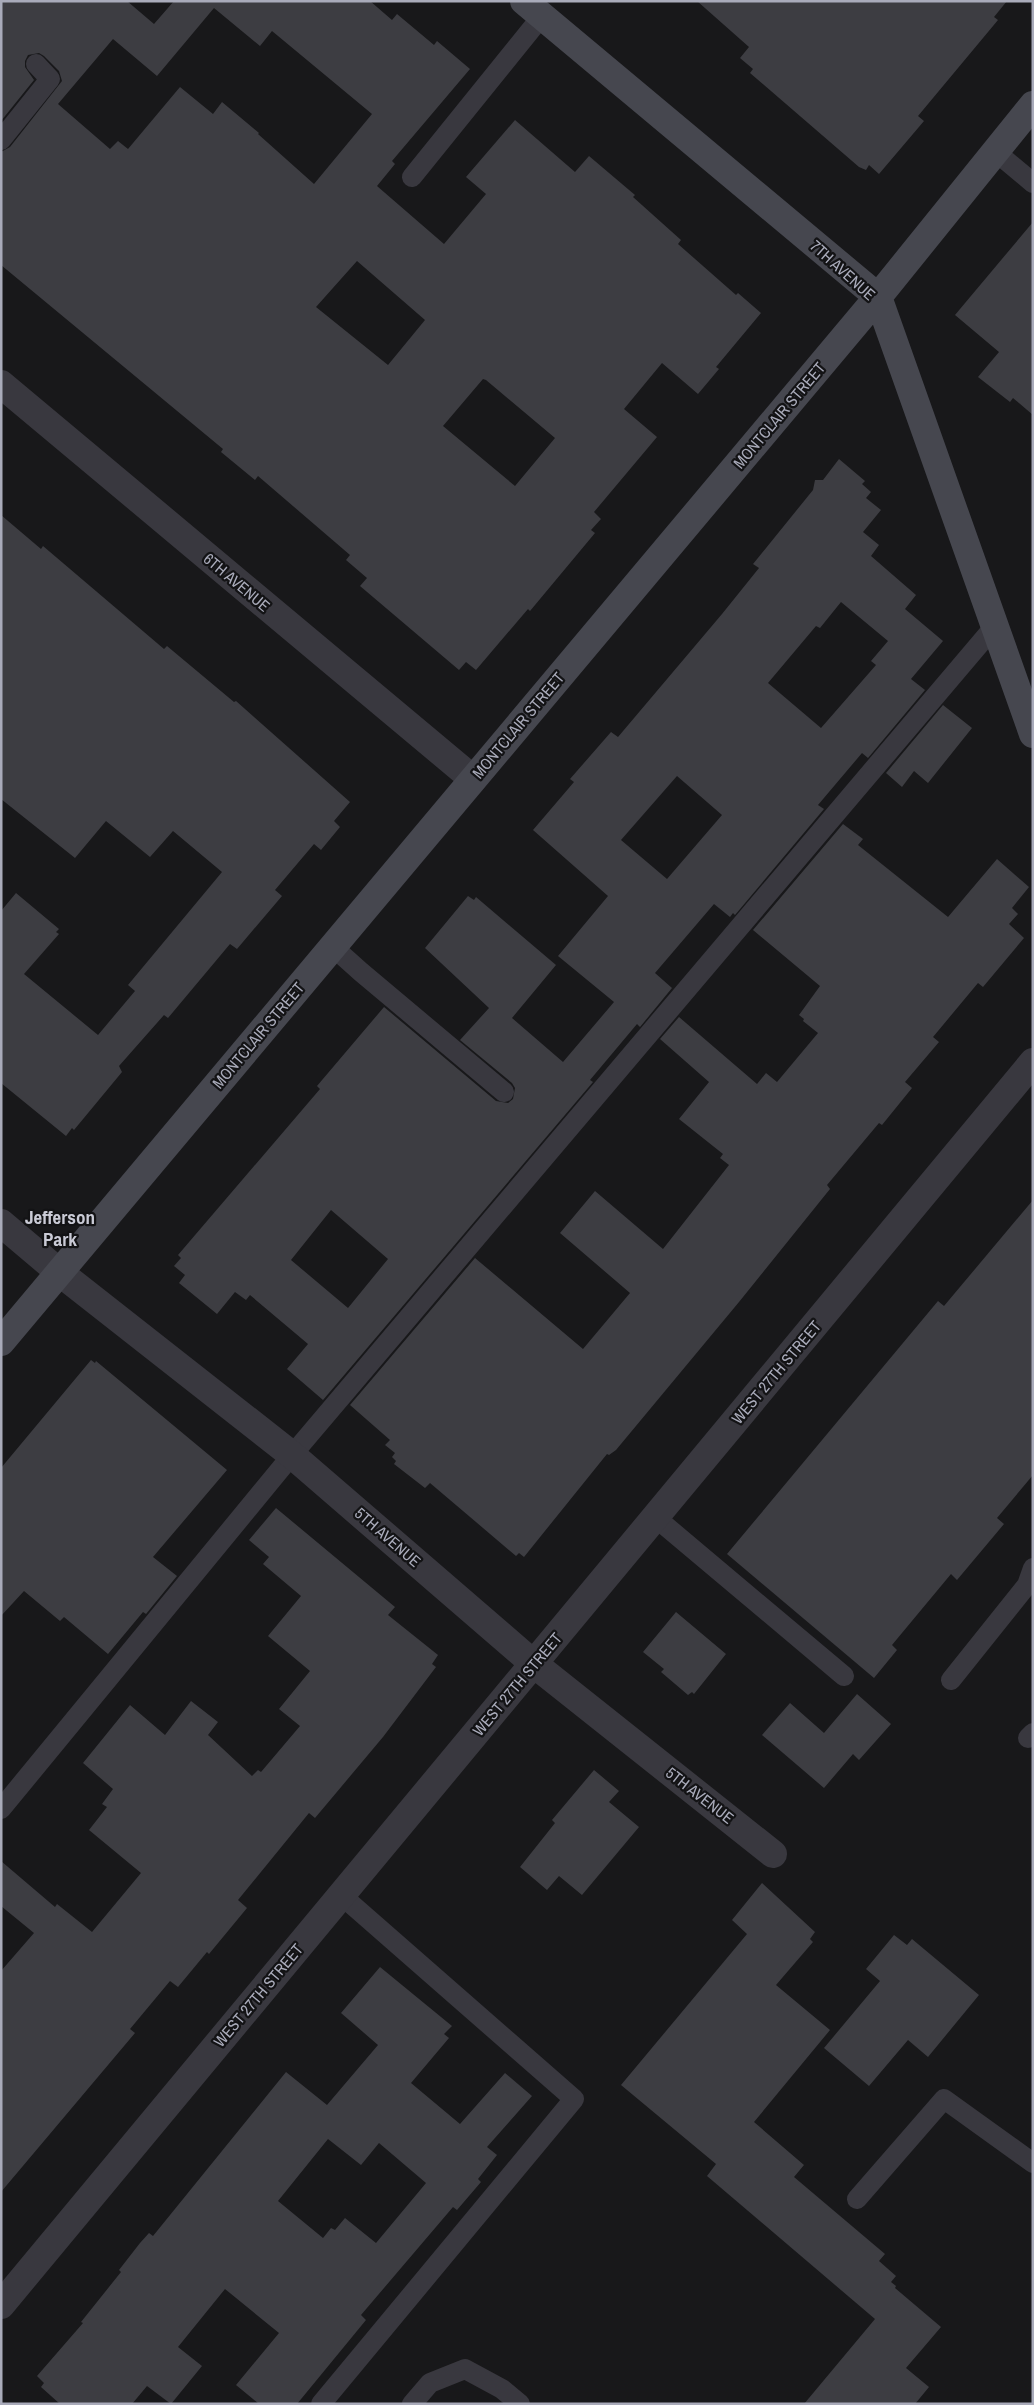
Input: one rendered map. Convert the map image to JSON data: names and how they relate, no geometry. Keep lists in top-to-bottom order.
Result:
{
  "streets": {
    "street": [
      "7TH AVENUE",
      "MONTCLAIR STREET",
      "6TH AVENUE",
      "WEST 27TH STREET",
      "5TH AVENUE"
    ]
  },
  "crossings": [
    ["7TH AVENUE", "MONTCLAIR STREET"],
    ["MONTCLAIR STREET", "6TH AVENUE"],
    ["MONTCLAIR STREET", "5TH AVENUE"],
    ["WEST 27TH STREET", "5TH AVENUE"]
  ],
  "districts": ["Jefferson Park"]
}
